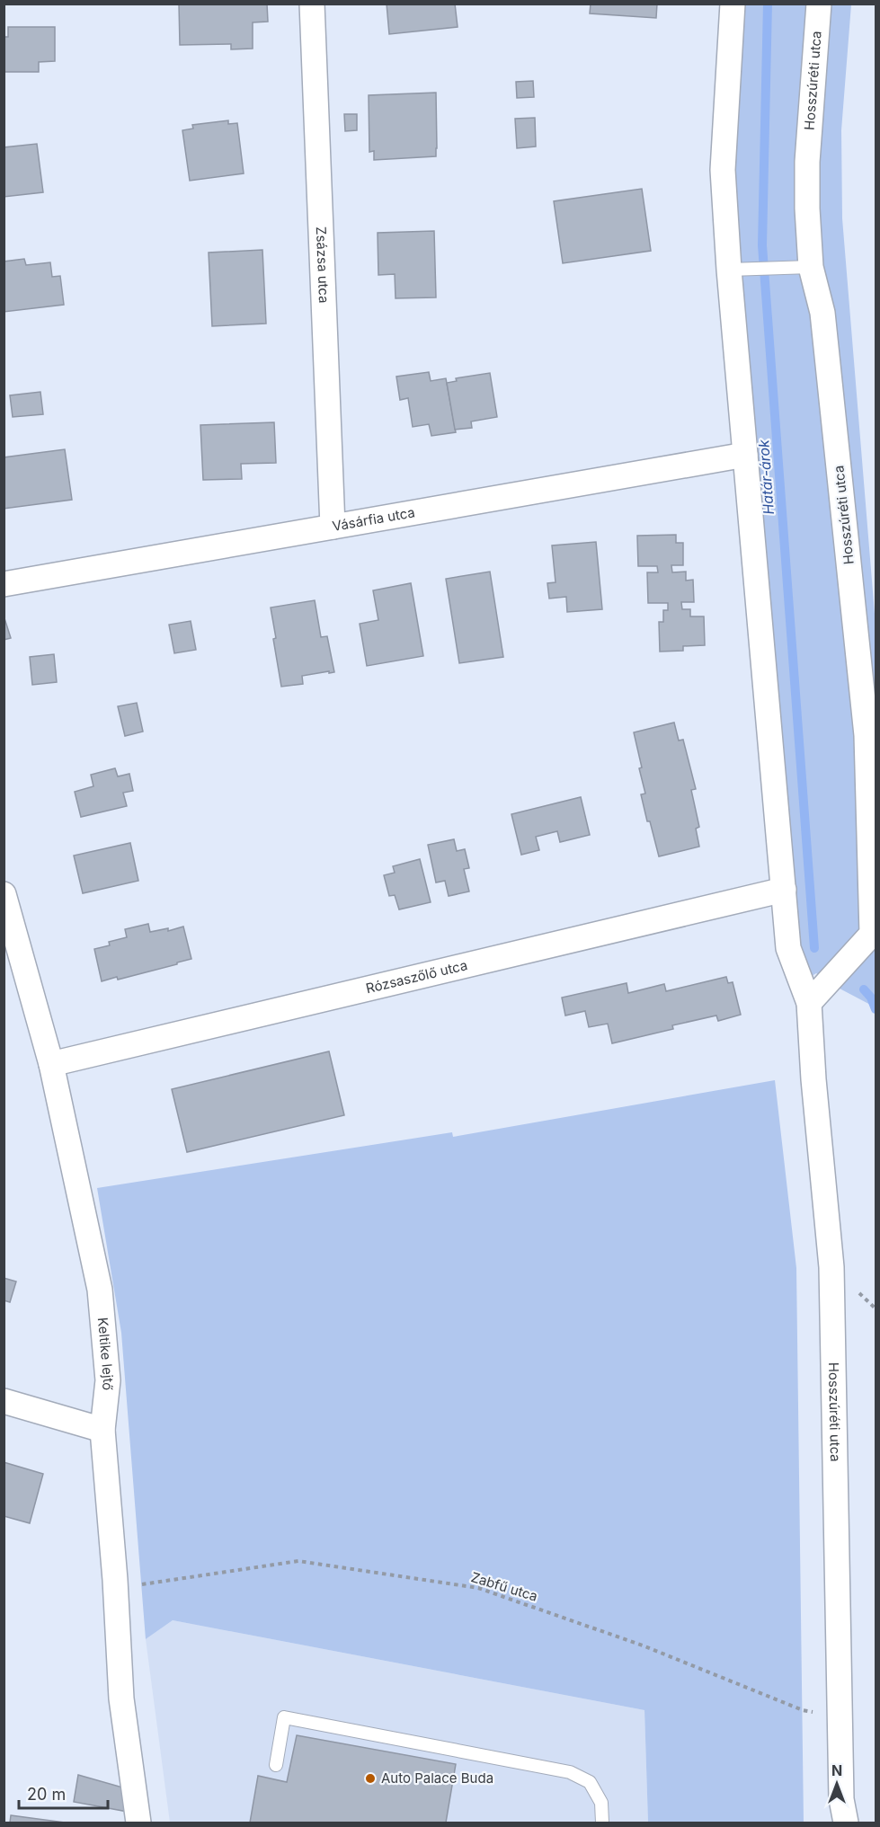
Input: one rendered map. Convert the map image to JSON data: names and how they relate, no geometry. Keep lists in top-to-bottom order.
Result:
{
  "streets": {
    "street": [
      "Hosszúréti utca",
      "Zsázsa utca",
      "Vásárfia utca",
      "Rózsaszőlő utca",
      "Keltike lejtő"
    ],
    "path": ["Zabfű utca"]
  },
  "crossings": [
    ["Hosszúréti utca", "Vásárfia utca"],
    ["Hosszúréti utca", "Rózsaszőlő utca"],
    ["Hosszúréti utca", "Zabfű utca"],
    ["Zsázsa utca", "Vásárfia utca"],
    ["Rózsaszőlő utca", "Keltike lejtő"],
    ["Keltike lejtő", "Zabfű utca"]
  ],
  "water": ["Határ-árok"],
  "places": ["Auto Palace Buda"],
  "scale_bar": "20 m",
  "north": "top"
}
